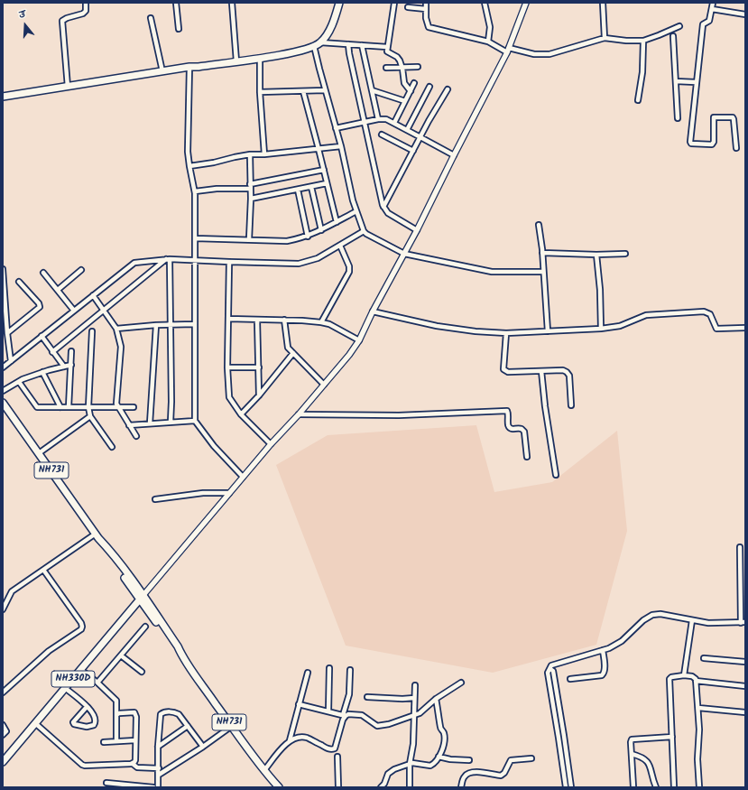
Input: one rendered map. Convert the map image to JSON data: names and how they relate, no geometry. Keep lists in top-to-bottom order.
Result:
{
  "streets": {
    "main road": ["NH731", "NH330D"]
  },
  "crossings": [
    ["NH731", "NH330D"]
  ],
  "north": "top"
}
